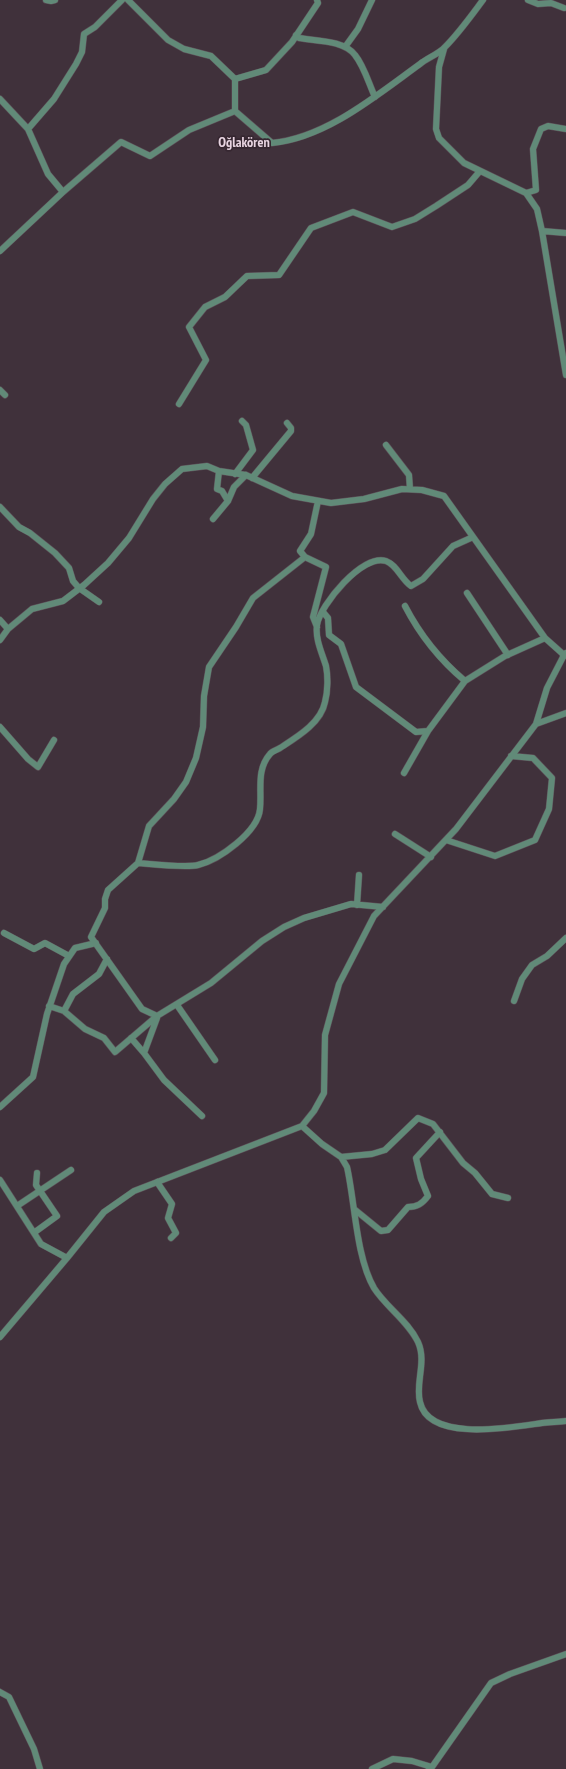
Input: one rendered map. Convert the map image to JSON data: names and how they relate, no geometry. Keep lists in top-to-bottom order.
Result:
{
  "districts": ["Oğlakören"]
}
